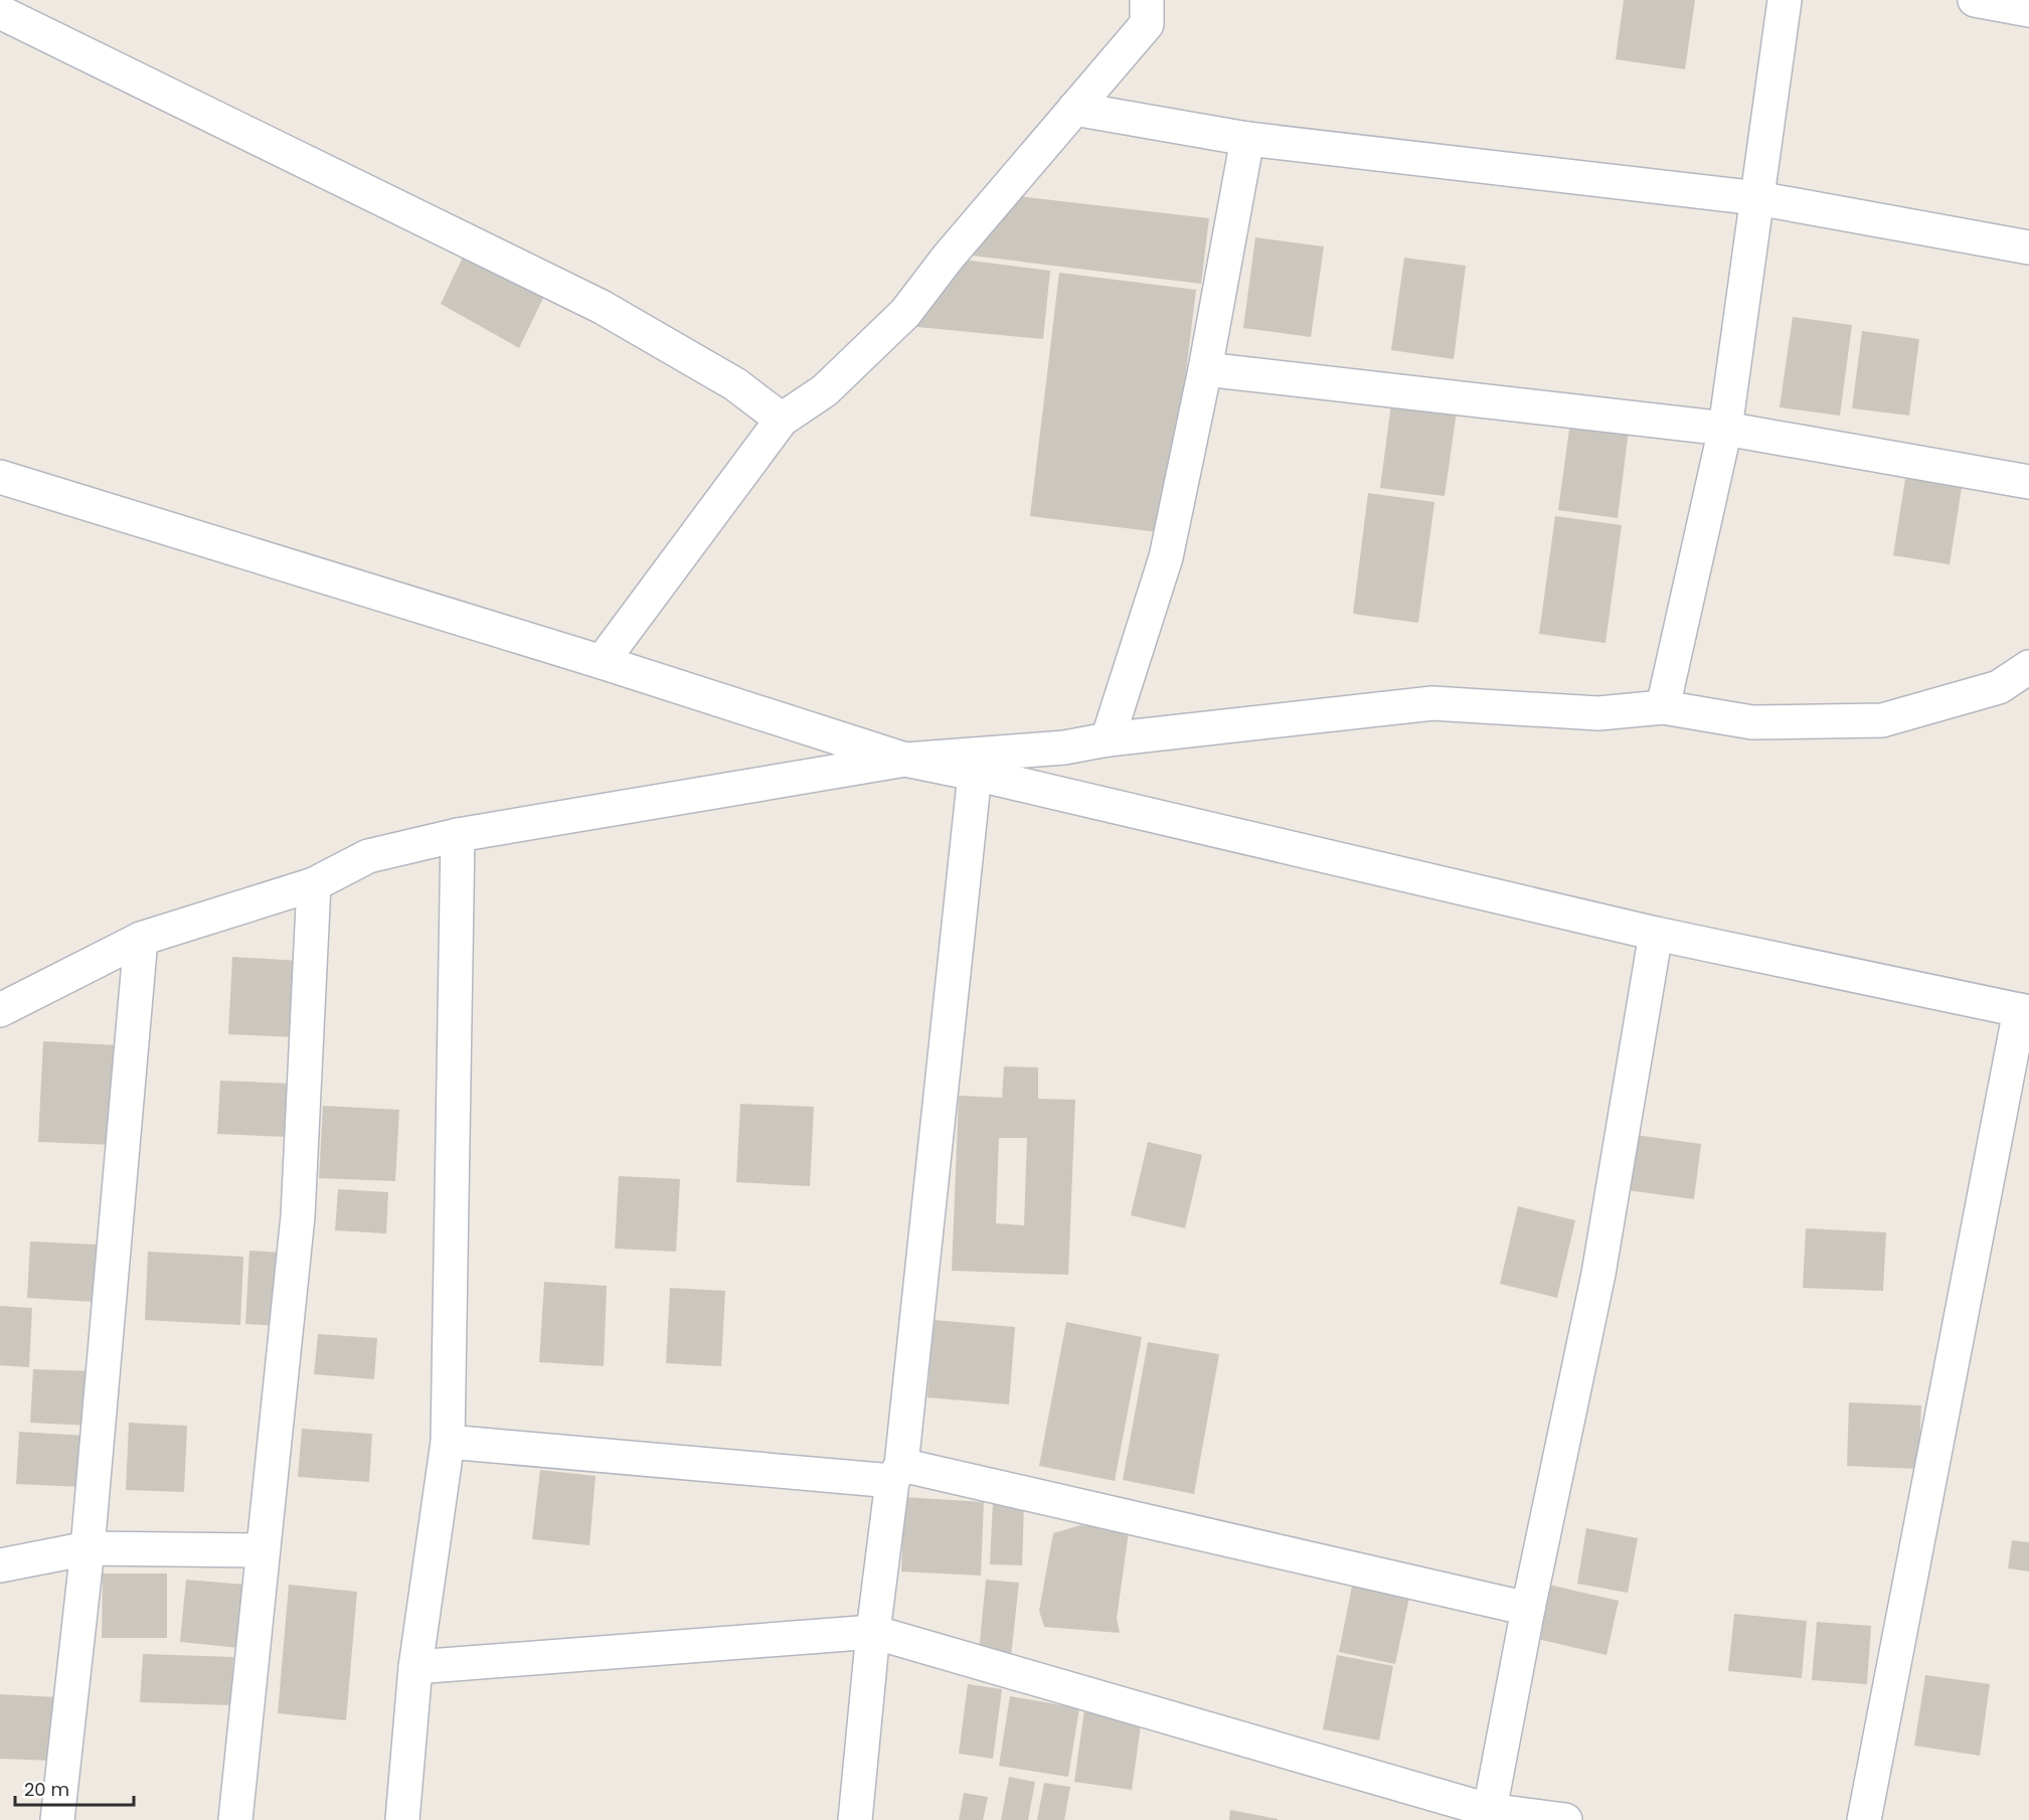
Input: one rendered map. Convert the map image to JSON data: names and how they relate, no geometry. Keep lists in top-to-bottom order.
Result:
{
  "scale_bar": "20 m"
}
